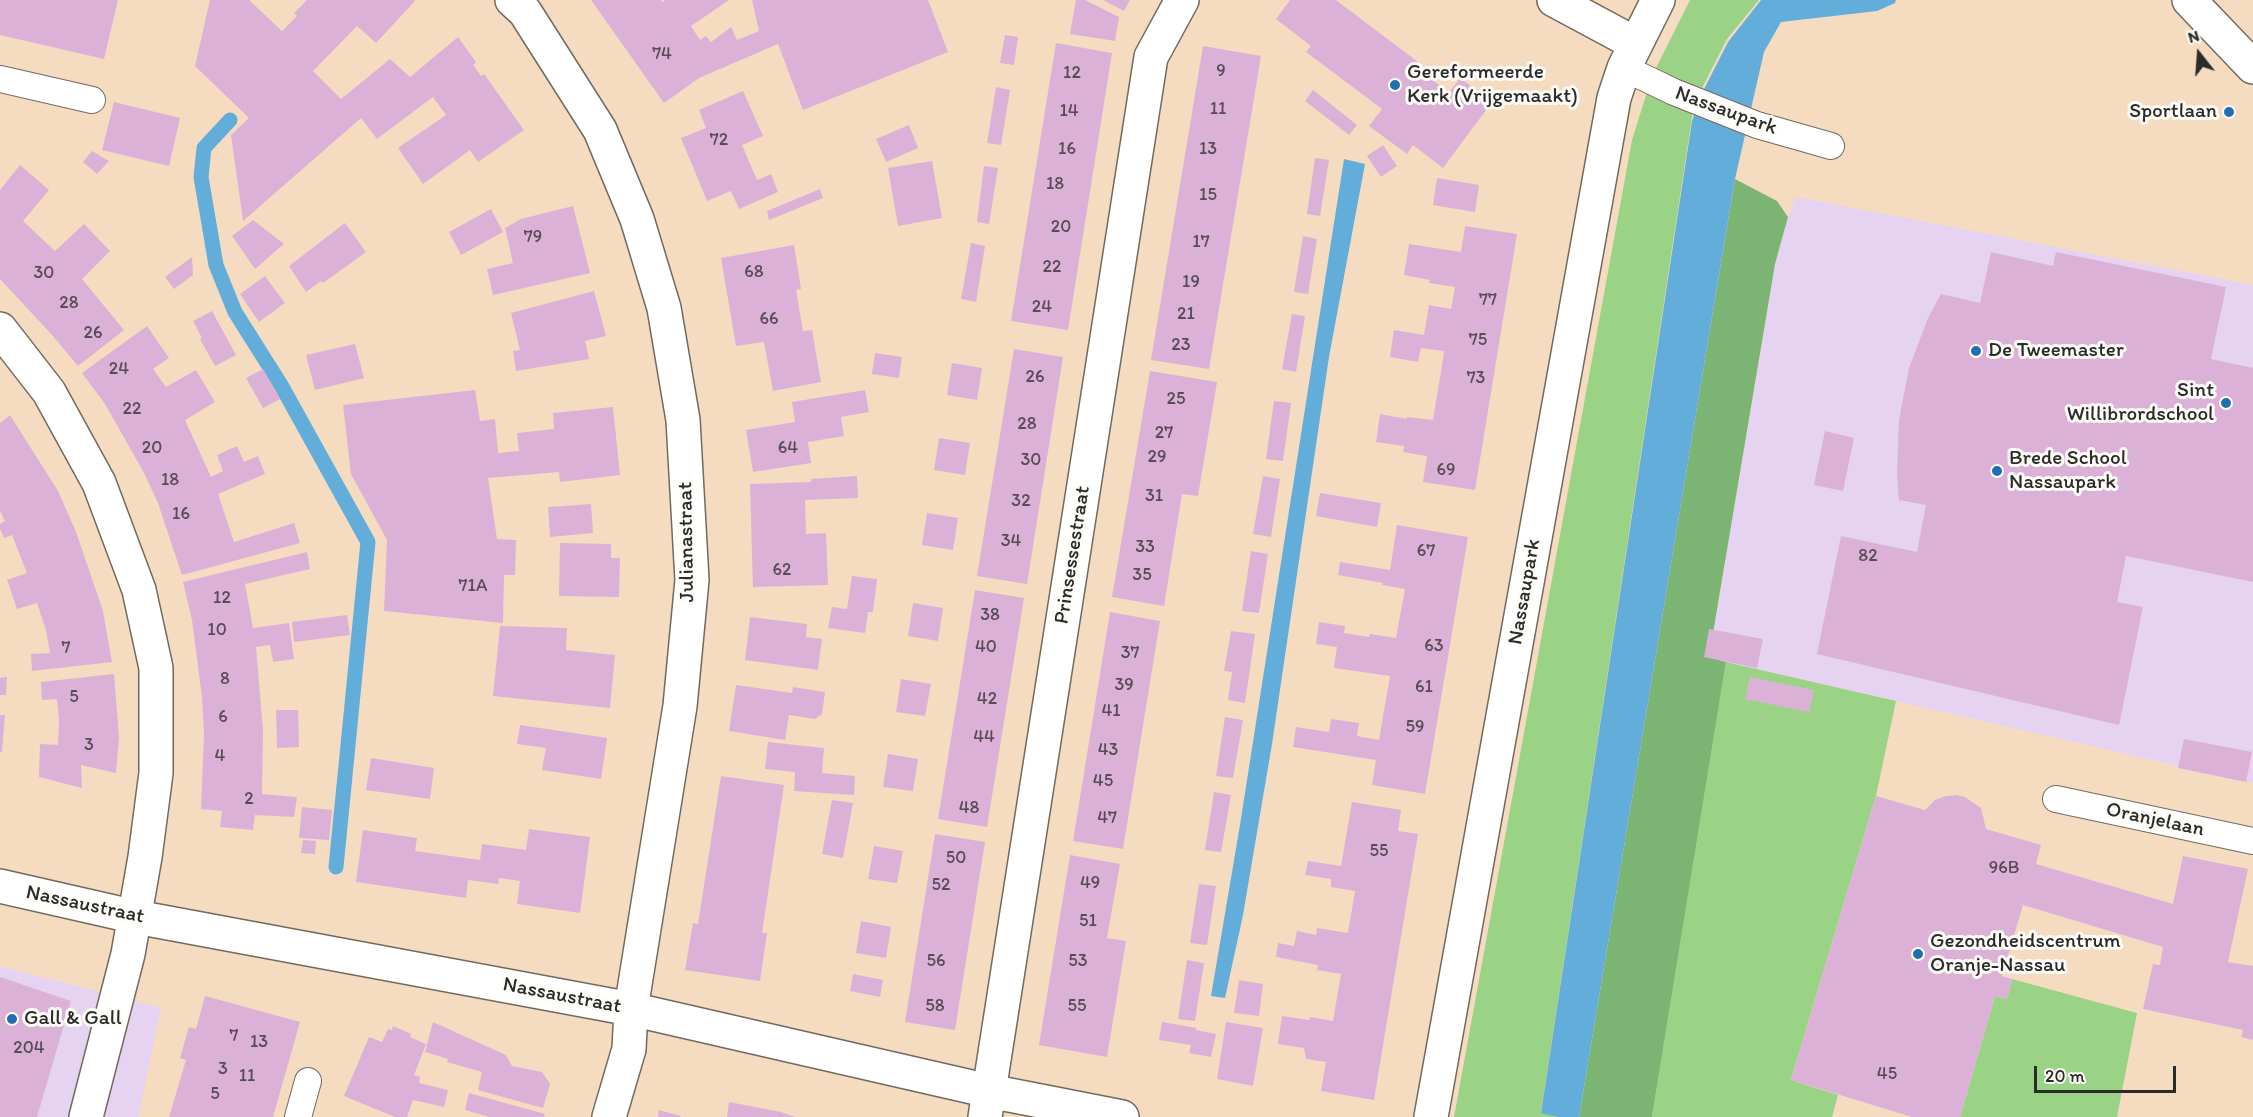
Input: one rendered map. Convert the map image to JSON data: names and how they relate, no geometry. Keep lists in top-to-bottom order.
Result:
{
  "streets": {
    "street": [
      "Nassaupark",
      "Julianastraat",
      "Prinsessestraat",
      "Nassaustraat"
    ],
    "lane": ["Oranjelaan"]
  },
  "crossings": [
    ["Julianastraat", "Nassaustraat"],
    ["Prinsessestraat", "Nassaustraat"]
  ],
  "places": [
    "Gereformeerde Kerk (Vrijgemaakt)",
    "Sportlaan",
    "De Tweemaster",
    "Sint Willibrordschool",
    "Brede School Nassaupark",
    "Gezondheidscentrum Oranje-Nassau",
    "Gall & Gall"
  ],
  "house_numbers": [
    "74",
    "9",
    "12",
    "11",
    "14",
    "72",
    "16",
    "13",
    "18",
    "15",
    "20",
    "79",
    "17",
    "22",
    "68",
    "30",
    "19",
    "77",
    "28",
    "24",
    "21",
    "66",
    "26",
    "75",
    "23",
    "24",
    "26",
    "73",
    "25",
    "22",
    "28",
    "27",
    "20",
    "64",
    "29",
    "30",
    "69",
    "18",
    "31",
    "32",
    "16",
    "34",
    "33",
    "67",
    "82",
    "62",
    "35",
    "71A",
    "12",
    "38",
    "10",
    "63",
    "40",
    "7",
    "37",
    "8",
    "39",
    "61",
    "5",
    "42",
    "41",
    "6",
    "59",
    "44",
    "3",
    "43",
    "4",
    "45",
    "2",
    "48",
    "47",
    "55",
    "50",
    "96B",
    "49",
    "52",
    "51",
    "56",
    "53",
    "58",
    "55",
    "7",
    "13",
    "204",
    "3",
    "45",
    "11",
    "5"
  ],
  "scale_bar": "20 m",
  "north": "top"
}
